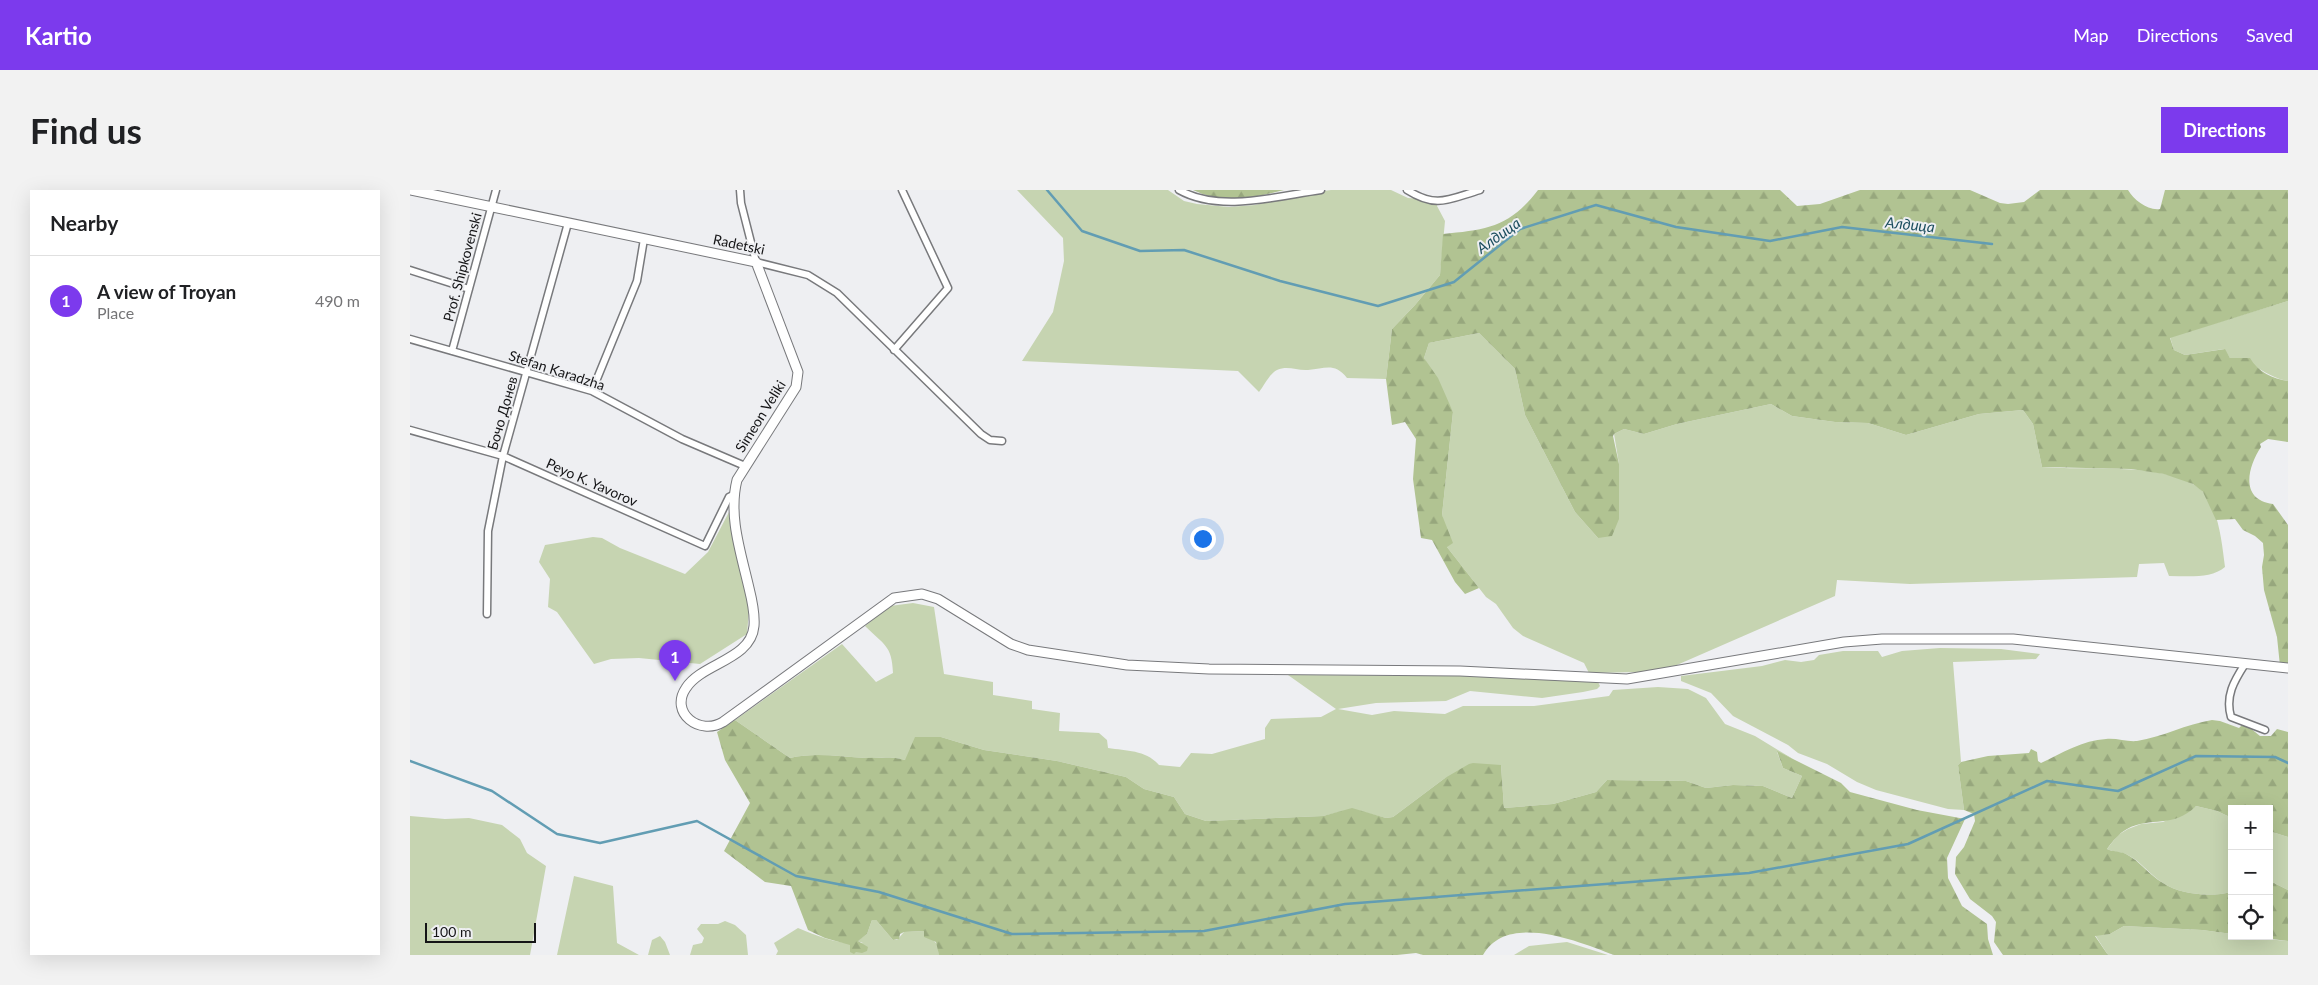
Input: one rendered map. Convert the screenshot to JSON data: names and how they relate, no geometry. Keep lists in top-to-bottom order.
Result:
{
  "streets": {
    "street": [
      "Radetski",
      "Prof. Shipkovenski",
      "Stefan Karadzha",
      "Бочо Донев",
      "Simeon Veliki",
      "Peyo K. Yavorov"
    ]
  },
  "crossings": [
    ["Radetski", "Prof. Shipkovenski"],
    ["Radetski", "Бочо Донев"],
    ["Radetski", "Simeon Veliki"],
    ["Prof. Shipkovenski", "Stefan Karadzha"],
    ["Stefan Karadzha", "Бочо Донев"],
    ["Stefan Karadzha", "Simeon Veliki"],
    ["Бочо Донев", "Peyo K. Yavorov"],
    ["Simeon Veliki", "Peyo K. Yavorov"]
  ],
  "water": ["Алдица"],
  "scale_bar": "100 m",
  "page": {
    "header": "Kartio",
    "nav": ["Map", "Directions", "Saved"],
    "buttons": "Directions",
    "title": "Find us",
    "heading": "Nearby",
    "list": [
      {
        "mark": "1",
        "name": "A view of Troyan",
        "note": "Place",
        "value": "490 m"
      }
    ],
    "pins": "1",
    "map_buttons": ["+", "−"],
    "scale": "100 m"
  }
}
